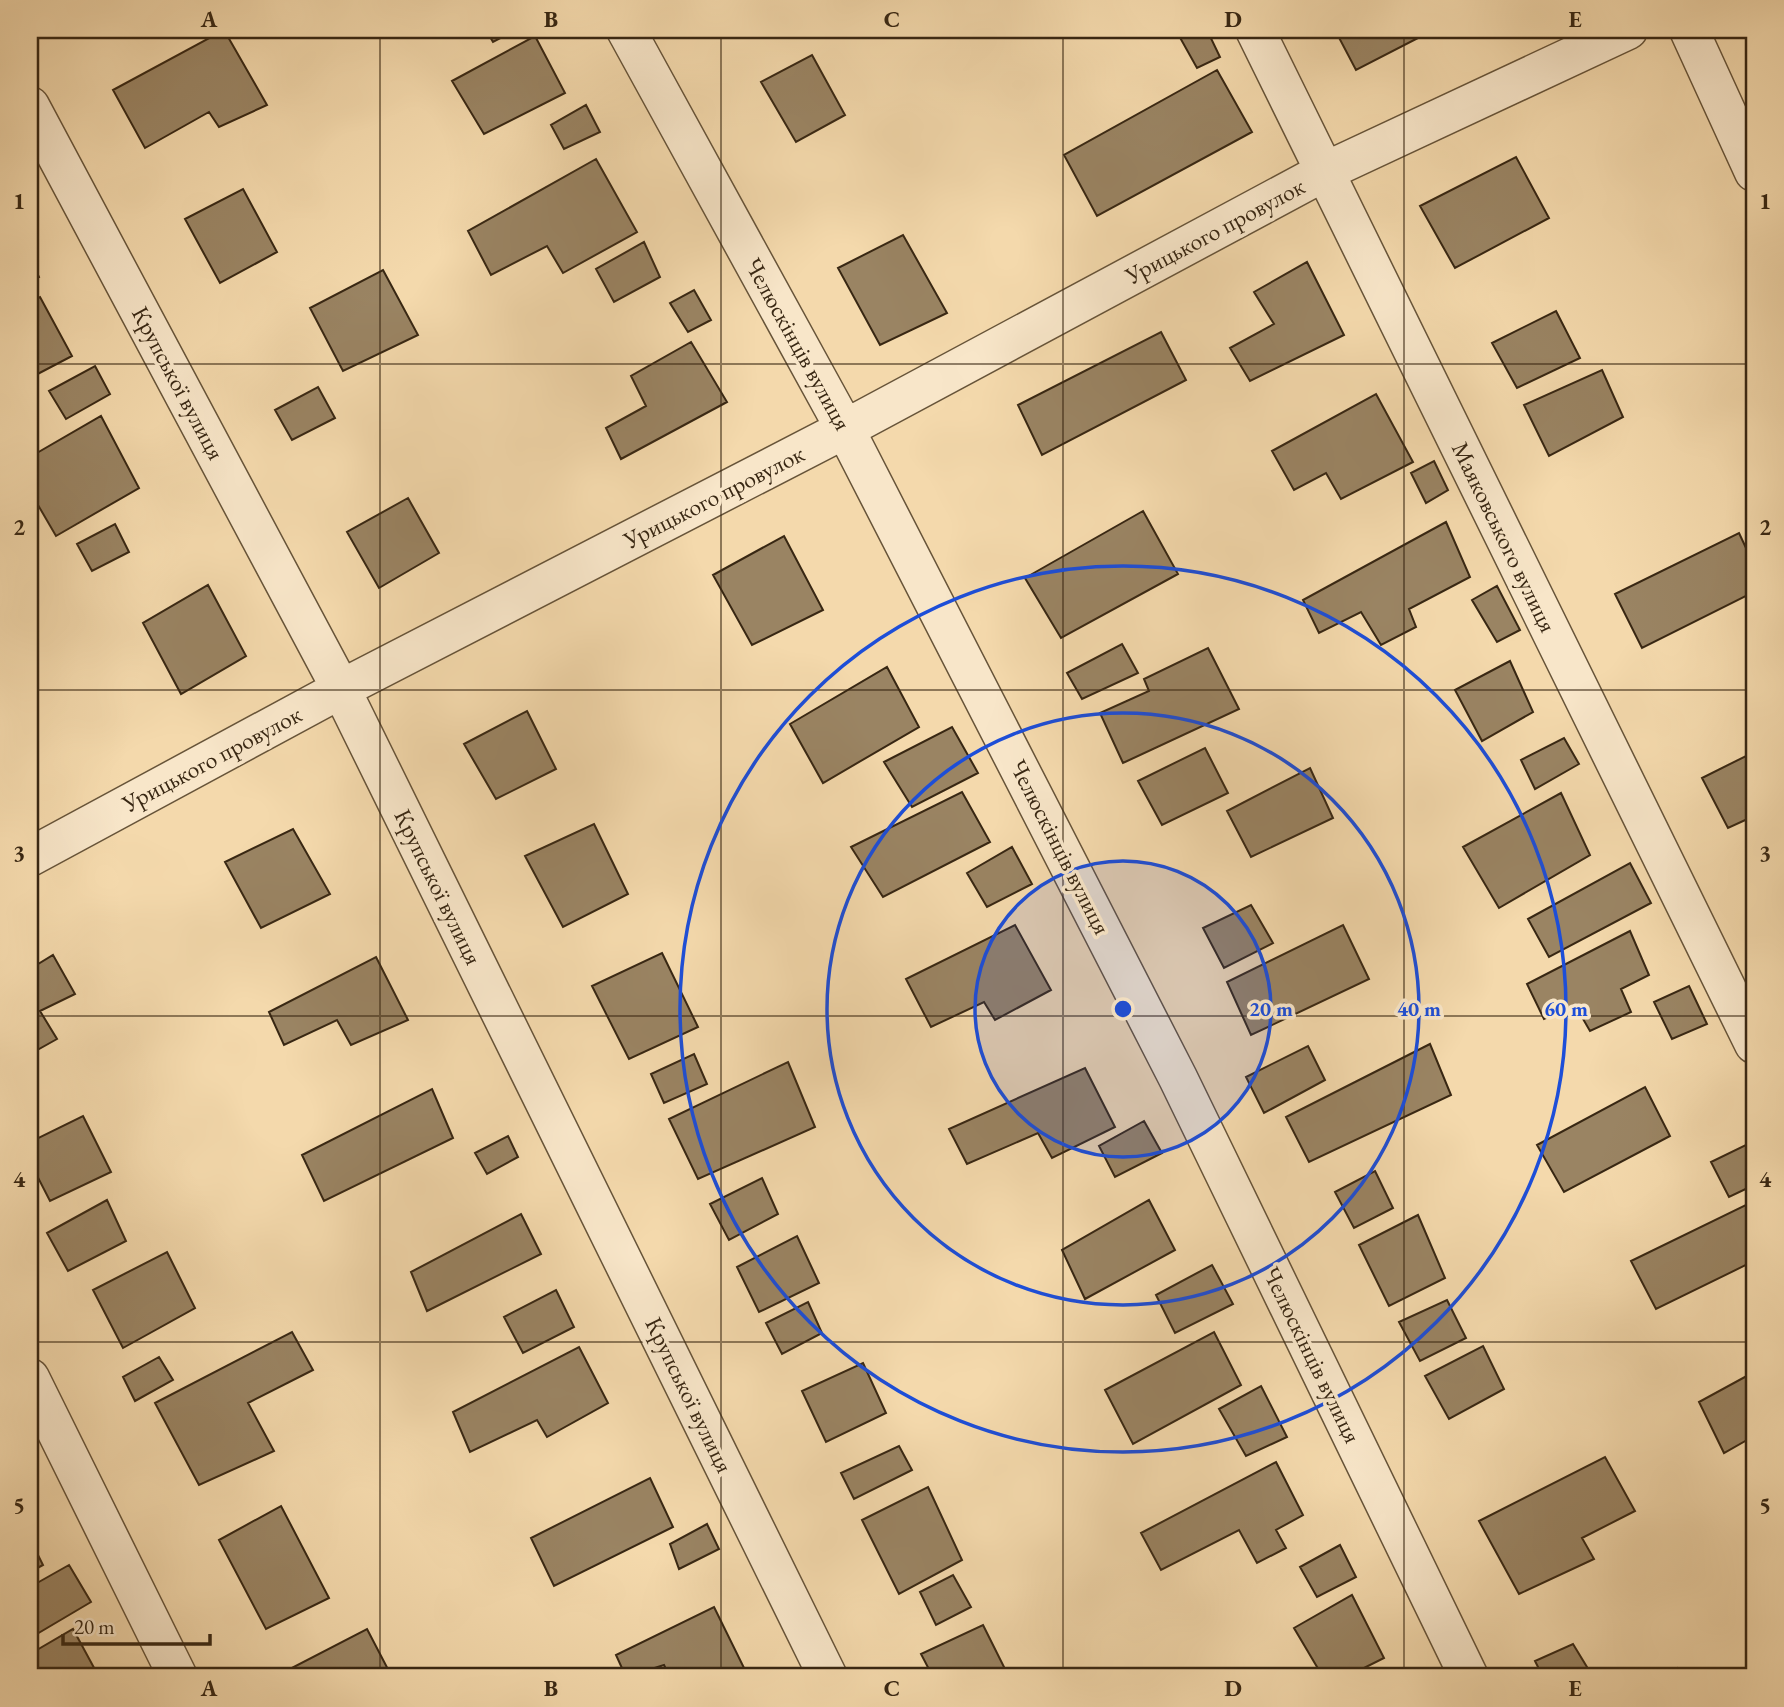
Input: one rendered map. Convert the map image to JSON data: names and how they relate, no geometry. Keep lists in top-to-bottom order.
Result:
{
  "streets": {
    "street": [
      "Урицького провулок",
      "Челюскінців вулиця",
      "Крупської вулиця",
      "Маяковського вулиця"
    ]
  },
  "crossings": [
    ["Урицького провулок", "Челюскінців вулиця"],
    ["Урицького провулок", "Крупської вулиця"],
    ["Урицького провулок", "Маяковського вулиця"]
  ],
  "scale_bar": "20 m",
  "grid": {
    "columns": [
      "A",
      "B",
      "C",
      "D",
      "E"
    ],
    "rows": [
      "1",
      "2",
      "3",
      "4",
      "5"
    ]
  },
  "rings": ["20 m", "40 m", "60 m"]
}
